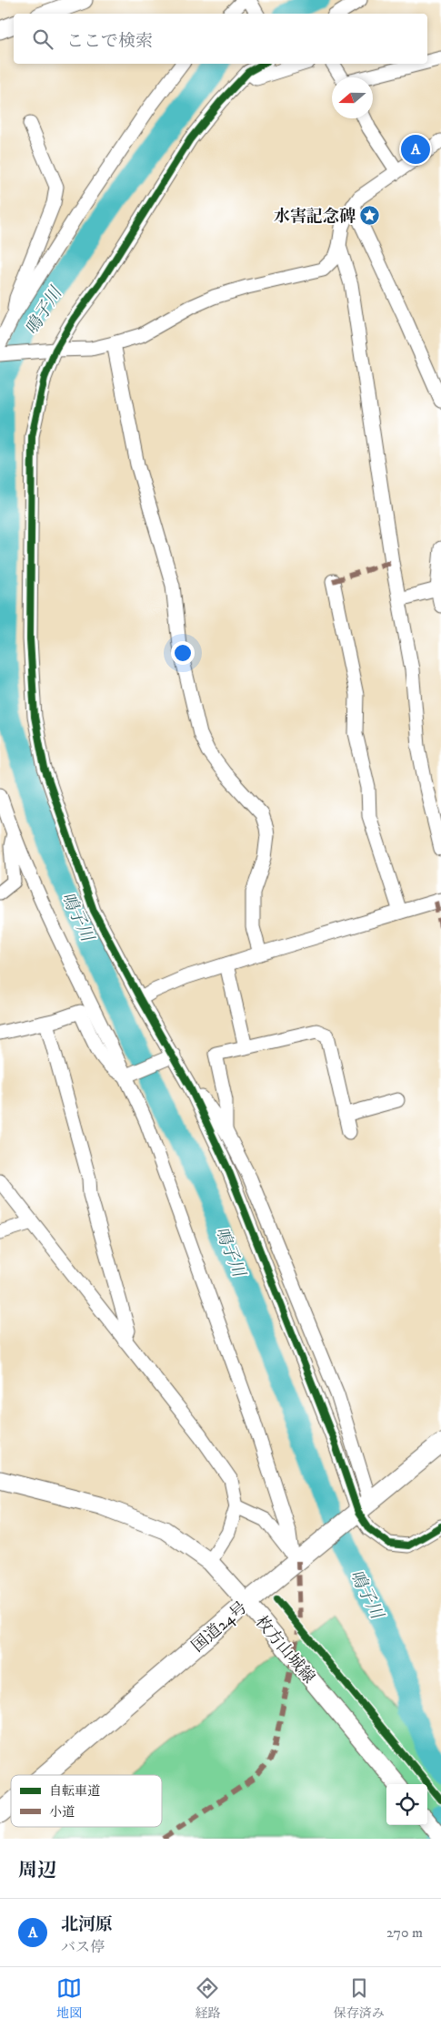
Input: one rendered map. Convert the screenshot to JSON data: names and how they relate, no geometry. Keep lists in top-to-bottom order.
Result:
{
  "streets": {
    "highway": ["国道24号"],
    "main road": ["枚方山城線"]
  },
  "crossings": [
    ["国道24号", "枚方山城線"]
  ],
  "water": ["鳴子川"],
  "places": {
    "place": ["水害記念碑"]
  },
  "legend": ["自転車道", "小道"],
  "north": "left",
  "page": {
    "search": "ここで検索",
    "pins": "A",
    "heading": "周辺",
    "list": [
      {
        "mark": "A",
        "name": "北河原",
        "note": "バス停",
        "value": "270 m"
      }
    ],
    "nav": ["地図", "経路", "保存済み"]
  }
}
